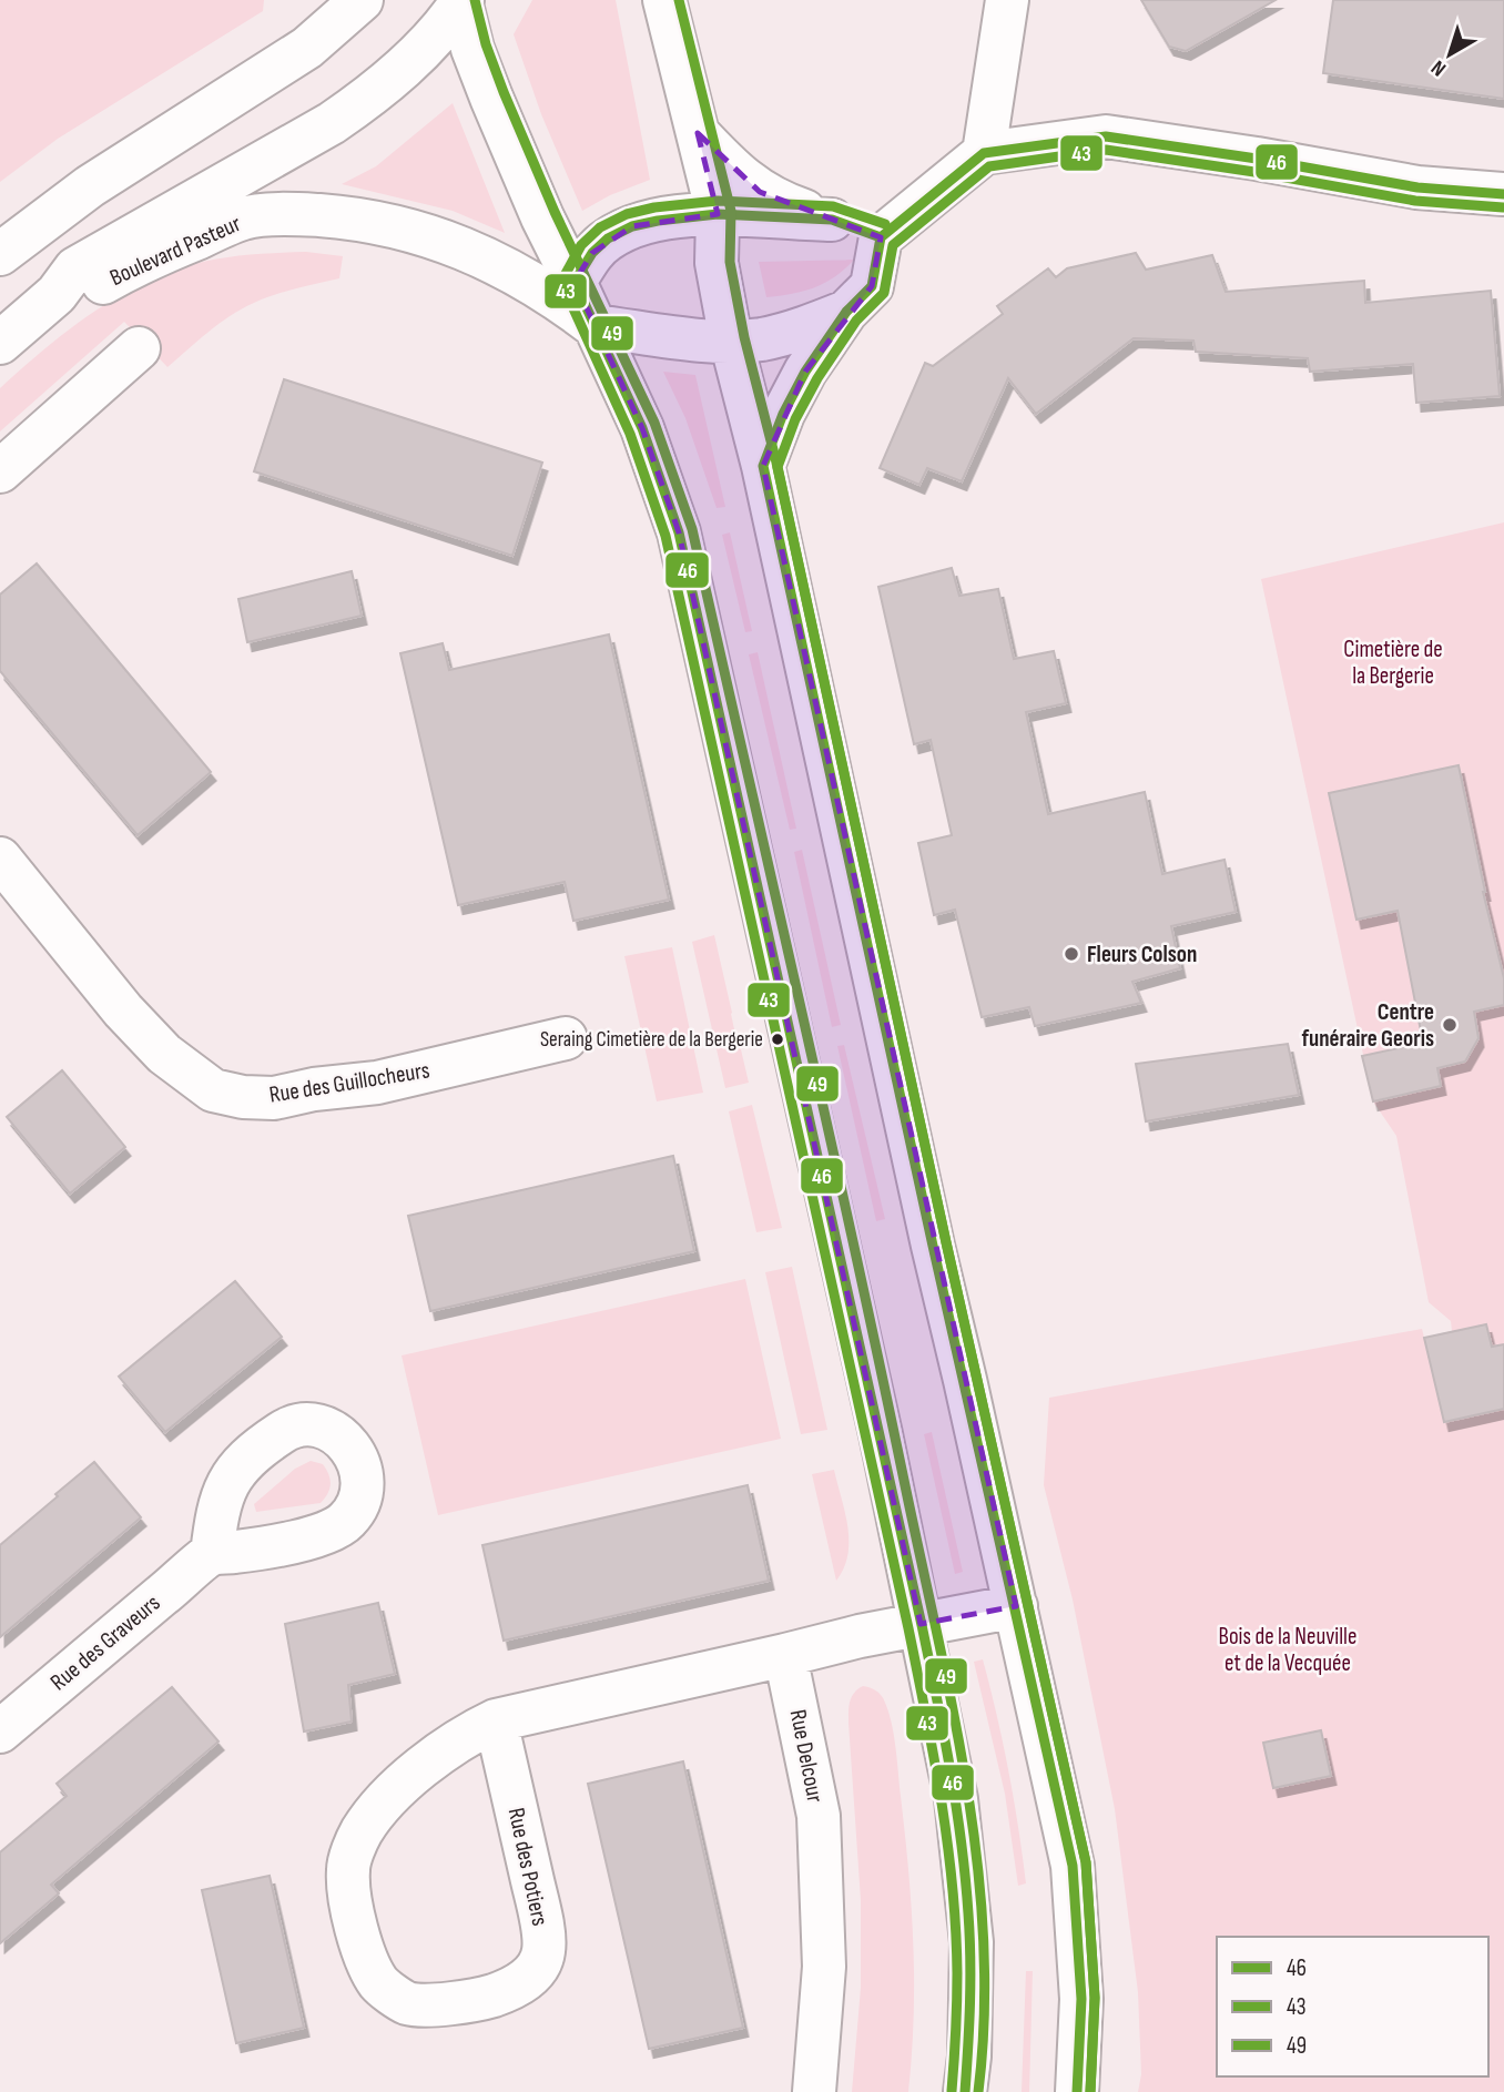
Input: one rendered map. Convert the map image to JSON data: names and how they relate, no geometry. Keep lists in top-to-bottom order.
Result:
{
  "streets": {
    "street": [
      "Boulevard Pasteur",
      "Rue des Guillocheurs",
      "Rue des Graveurs",
      "Rue Delcour",
      "Rue des Potiers"
    ]
  },
  "crossings": [
    ["Rue Delcour", "Rue des Potiers"]
  ],
  "parks": ["Cimetière de la Bergerie", "Bois de la Neuville et de la Vecquée"],
  "places": ["Fleurs Colson", "Centre funéraire Georis", "Seraing Cimetière de la Bergerie"],
  "lines": ["transit line 49", "transit line 46", "transit line 43"],
  "legend": ["46", "43", "49"],
  "north": "bottom left"
}
